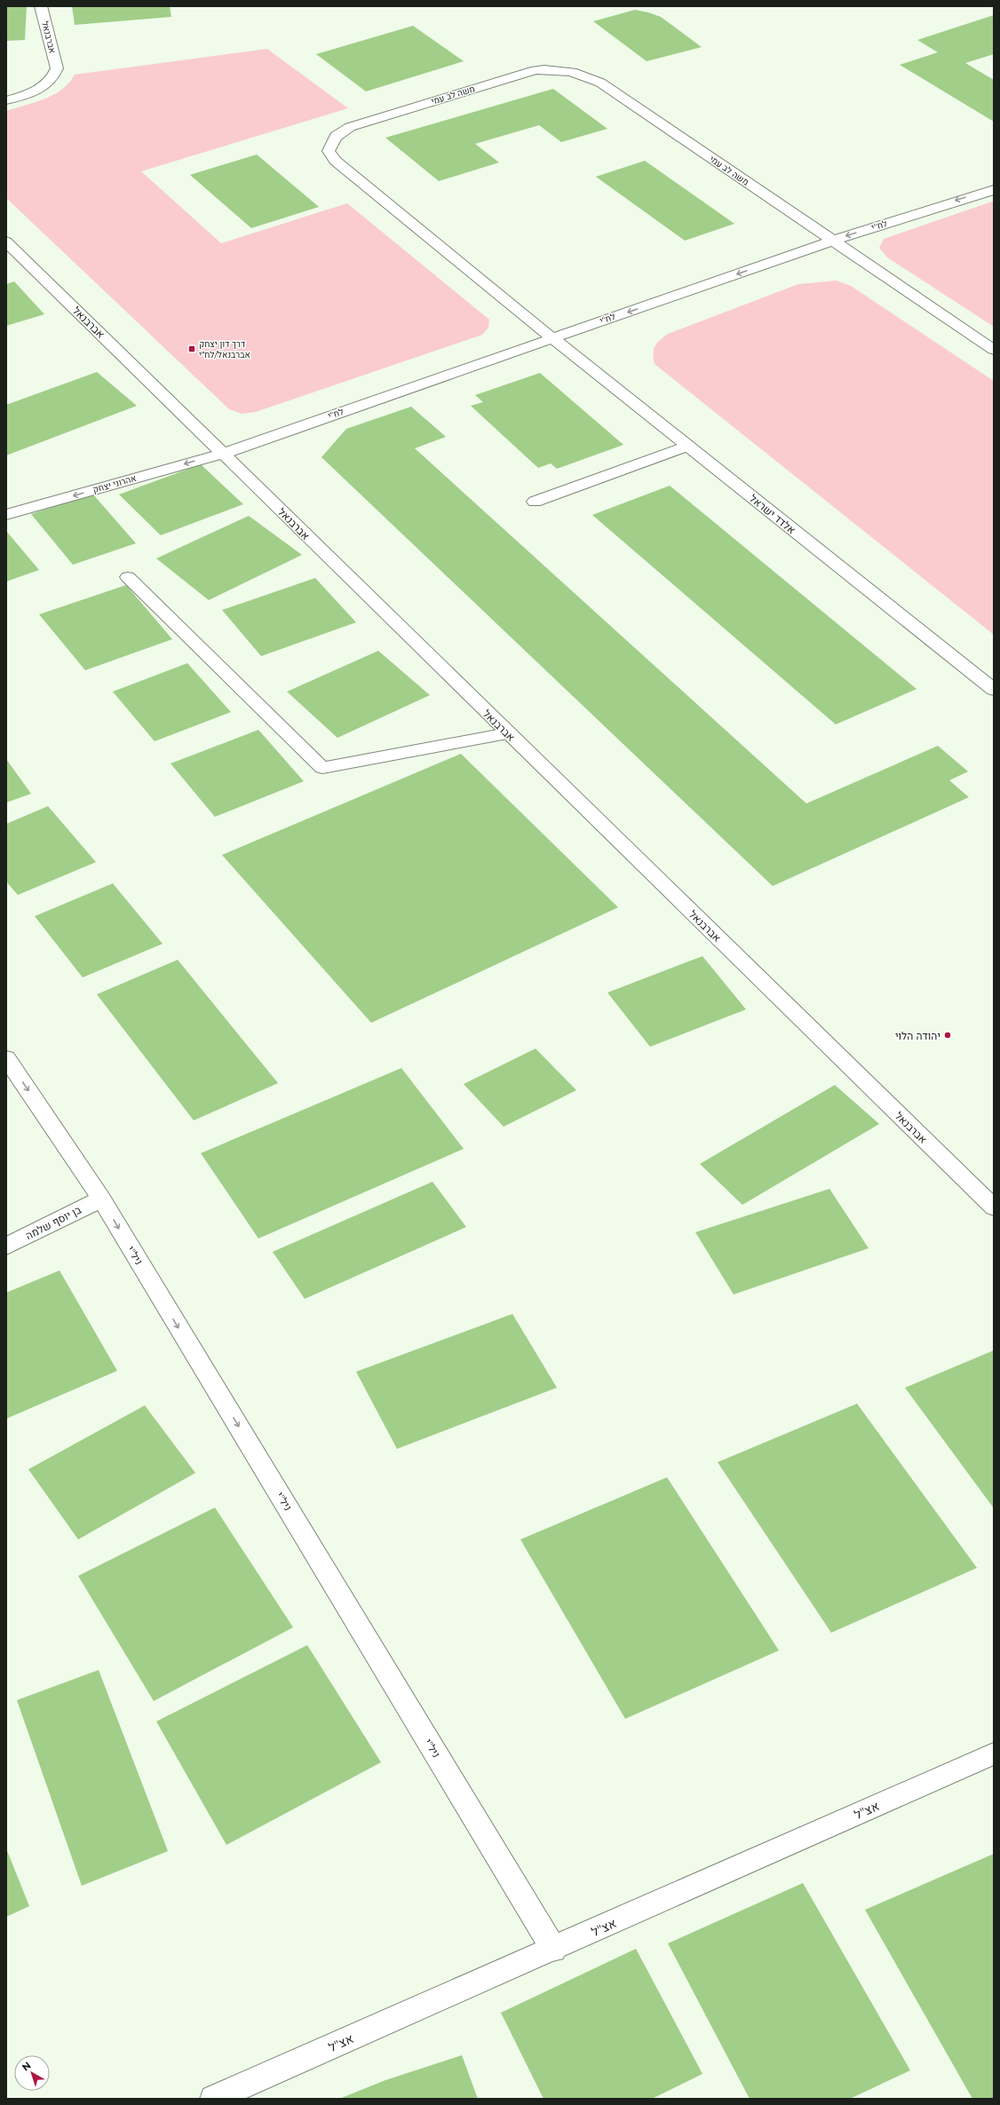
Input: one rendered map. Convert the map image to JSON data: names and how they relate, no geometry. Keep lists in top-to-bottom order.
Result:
{
  "streets": {
    "street": [
      "אברבנאל",
      "משה לב עמי",
      "לח\"י",
      "אהרוני יצחק",
      "אלדד ישראל",
      "בן יוסף שלמה",
      "ניל\"י",
      "אצ\"ל"
    ]
  },
  "crossings": [
    ["אברבנאל", "לח\"י"],
    ["אברבנאל", "אהרוני יצחק"],
    ["משה לב עמי", "לח\"י"],
    ["משה לב עמי", "אלדד ישראל"],
    ["לח\"י", "אהרוני יצחק"],
    ["לח\"י", "אלדד ישראל"],
    ["בן יוסף שלמה", "ניל\"י"],
    ["ניל\"י", "אצ\"ל"]
  ],
  "one_way": ["לח\"י", "אהרוני יצחק", "ניל\"י"],
  "places": {
    "transit": ["דרך דון יצחק אברבנאל/לח״י"],
    "other": ["יהודה הלוי"]
  },
  "north": "top left"
}
